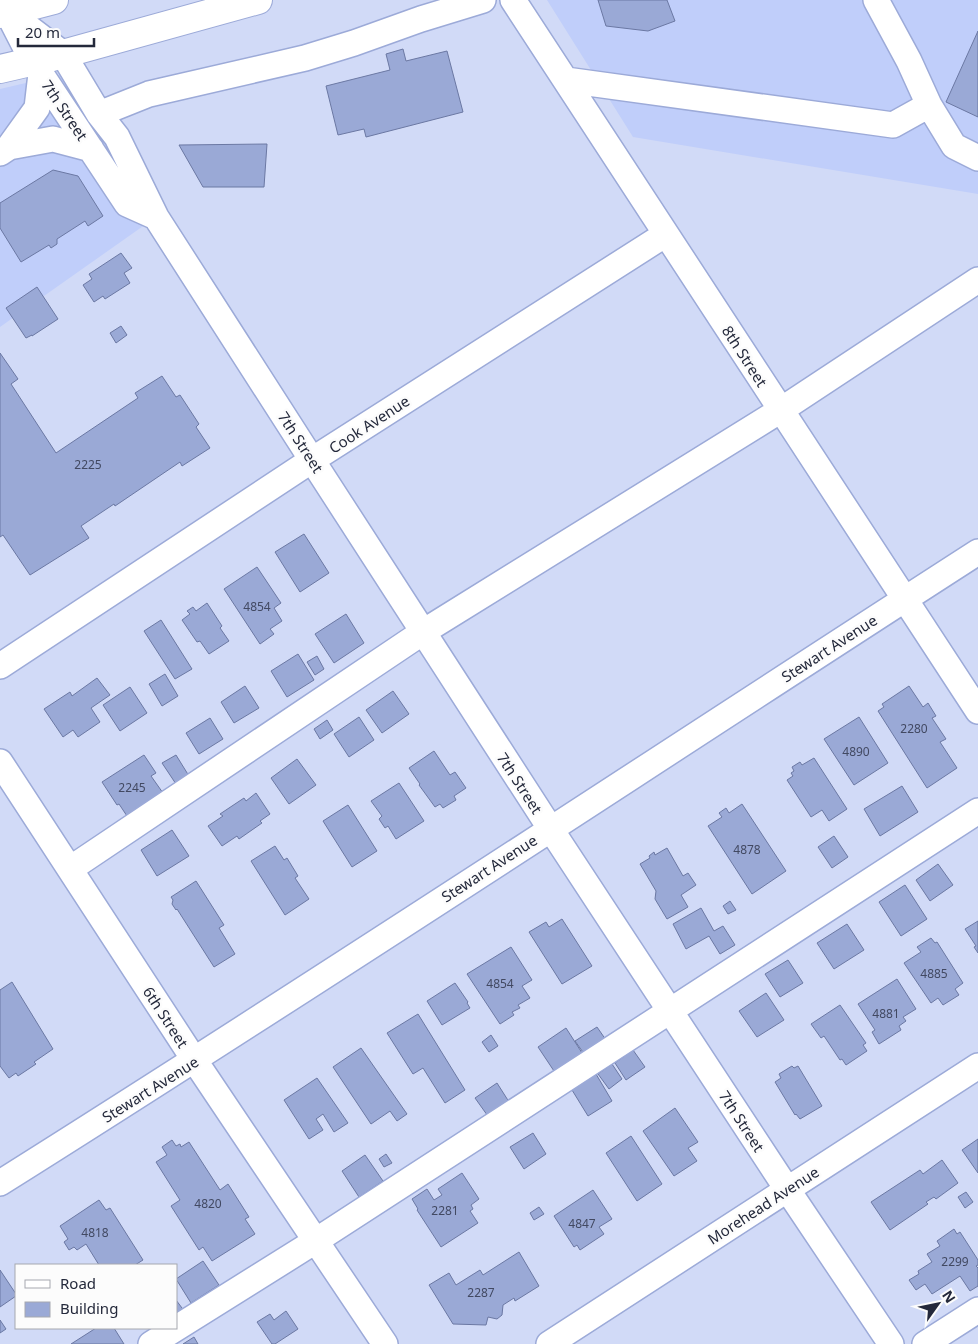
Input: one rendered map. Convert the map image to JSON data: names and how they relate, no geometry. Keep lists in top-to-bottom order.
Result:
{
  "streets": {
    "street": [
      "7th Street",
      "8th Street",
      "Cook Avenue",
      "Stewart Avenue",
      "6th Street",
      "Morehead Avenue"
    ]
  },
  "crossings": [
    ["7th Street", "Cook Avenue"],
    ["7th Street", "Stewart Avenue"],
    ["7th Street", "Morehead Avenue"],
    ["8th Street", "Cook Avenue"],
    ["8th Street", "Stewart Avenue"],
    ["Stewart Avenue", "6th Street"]
  ],
  "house_numbers": [
    "2225",
    "4854",
    "2280",
    "4890",
    "2245",
    "4878",
    "4885",
    "4854",
    "4881",
    "4820",
    "2281",
    "4847",
    "4818",
    "2299",
    "2287"
  ],
  "legend": ["Road", "Building"],
  "scale_bar": "20 m",
  "north": "top right"
}
